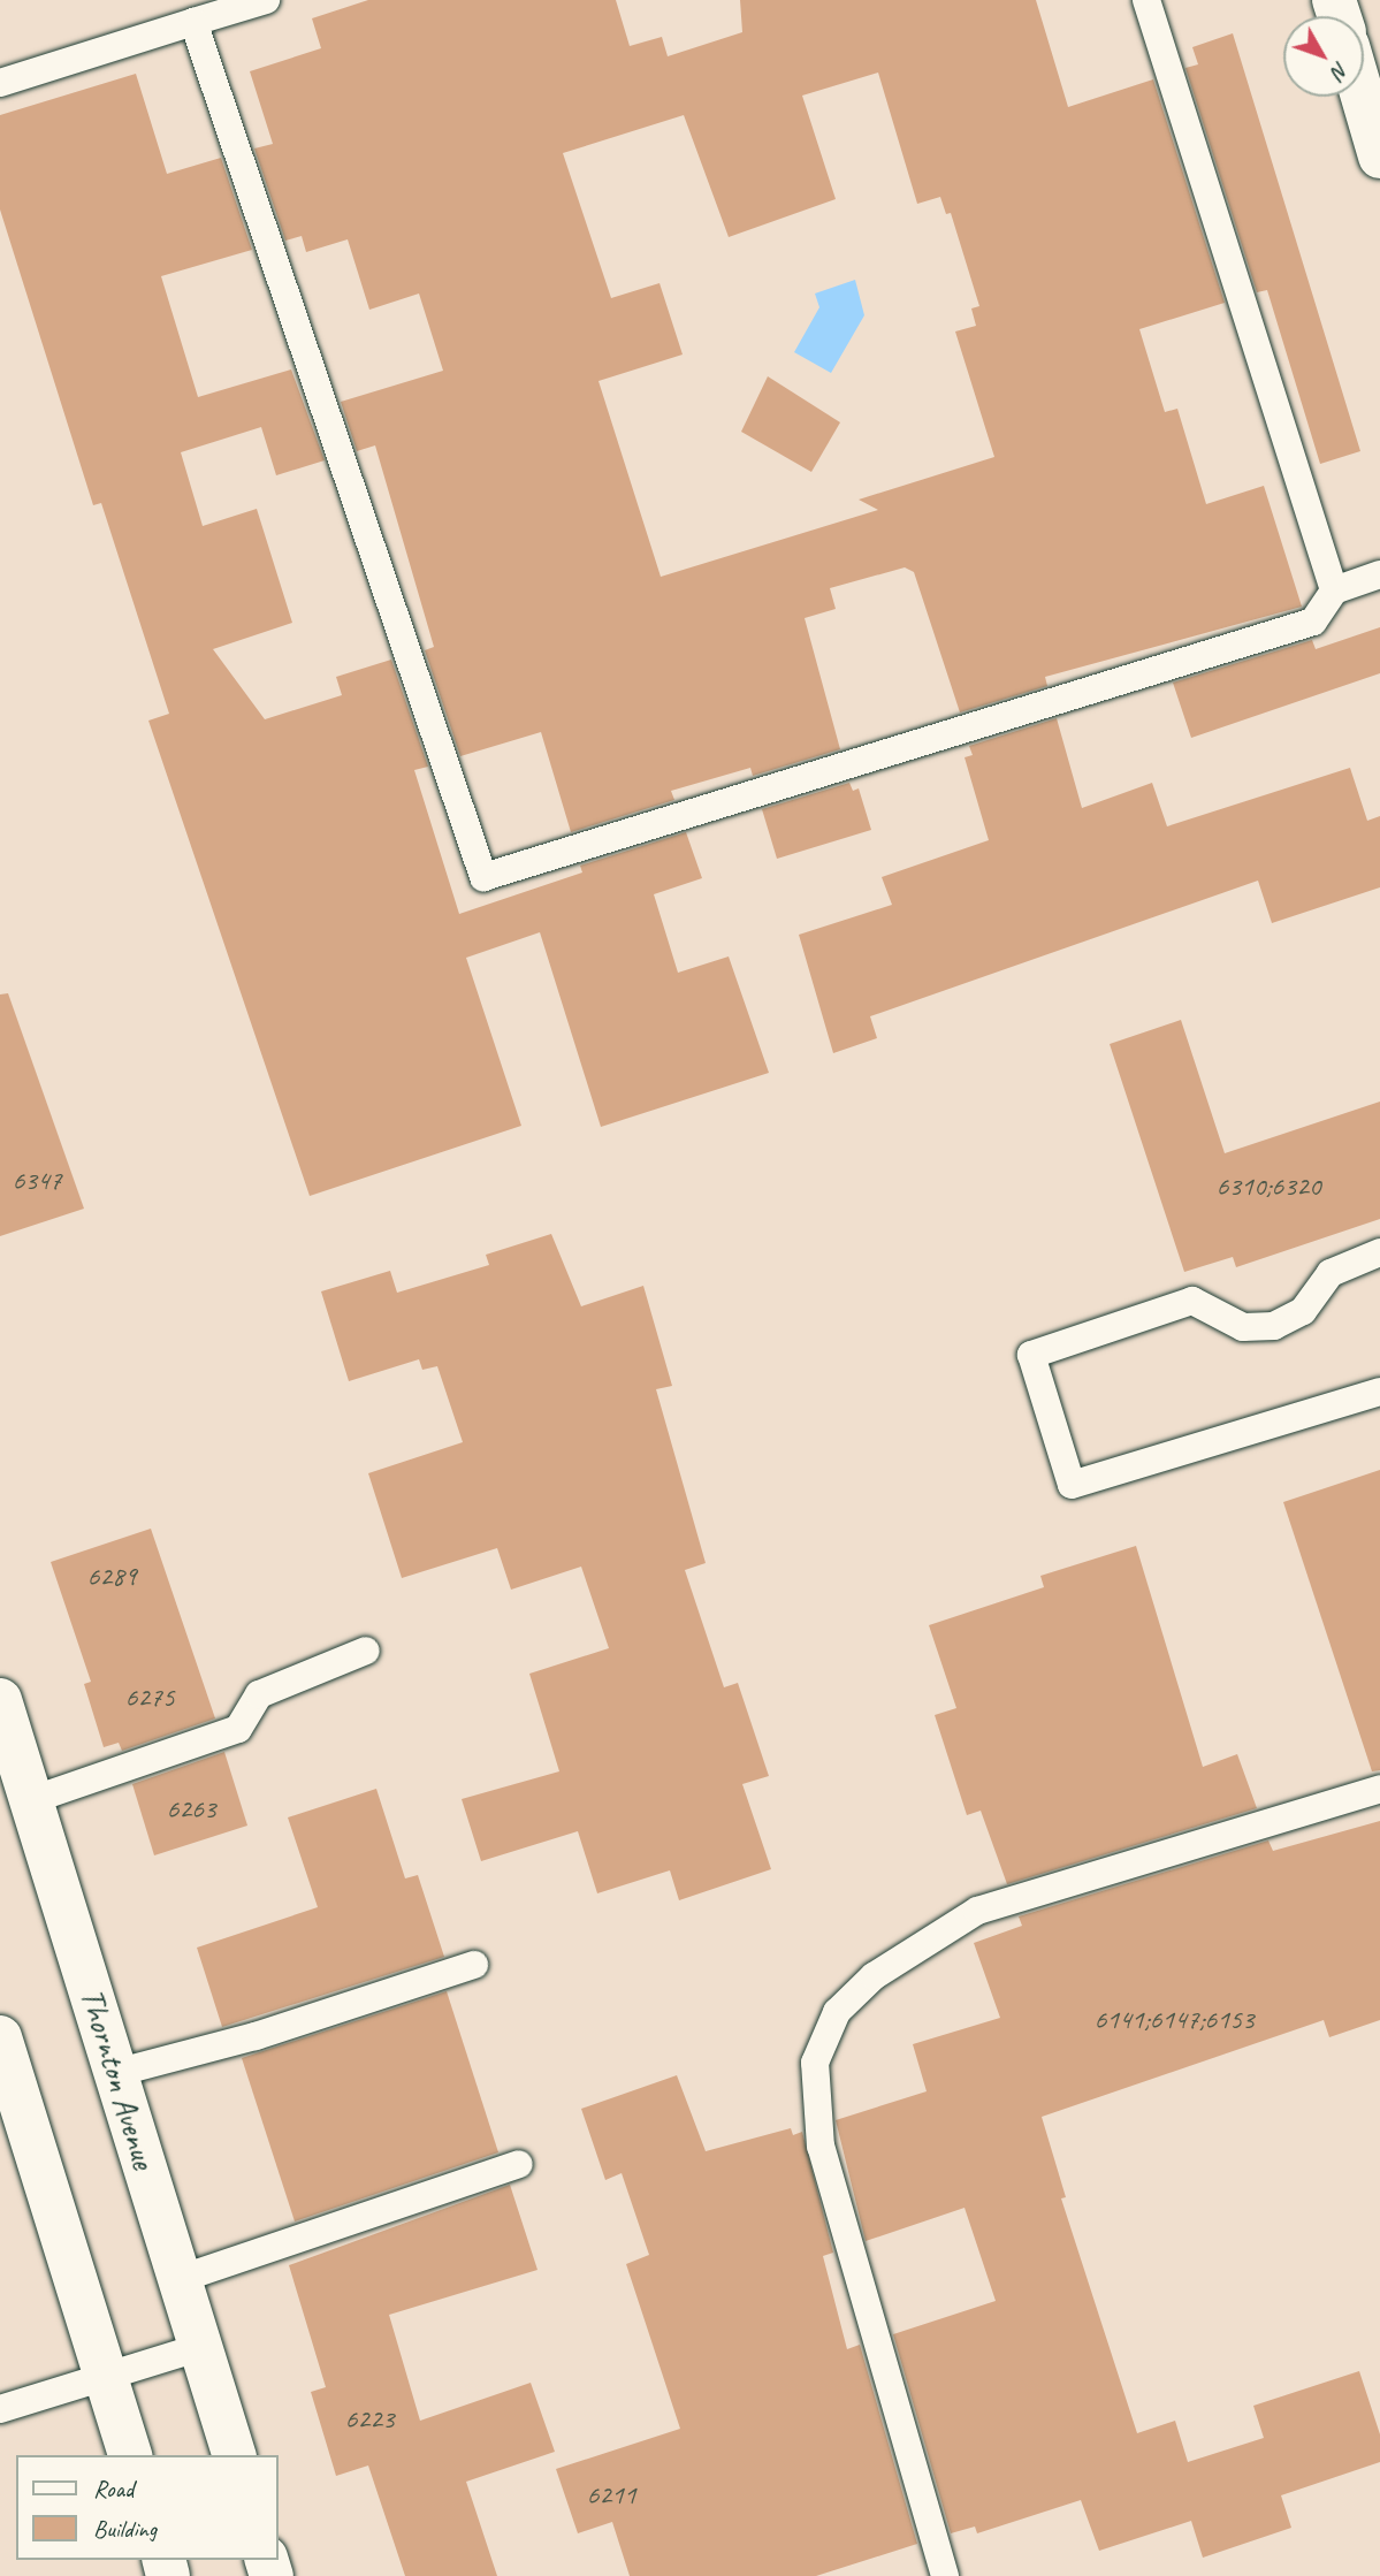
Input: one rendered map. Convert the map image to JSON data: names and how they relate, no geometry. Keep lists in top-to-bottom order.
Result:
{
  "streets": {
    "main road": ["Thornton Avenue"]
  },
  "house_numbers": [
    "6347",
    "6310;6320",
    "6289",
    "6275",
    "6263",
    "6141;6147;6153",
    "6223",
    "6211"
  ],
  "legend": ["Road", "Building"],
  "north": "bottom right"
}
